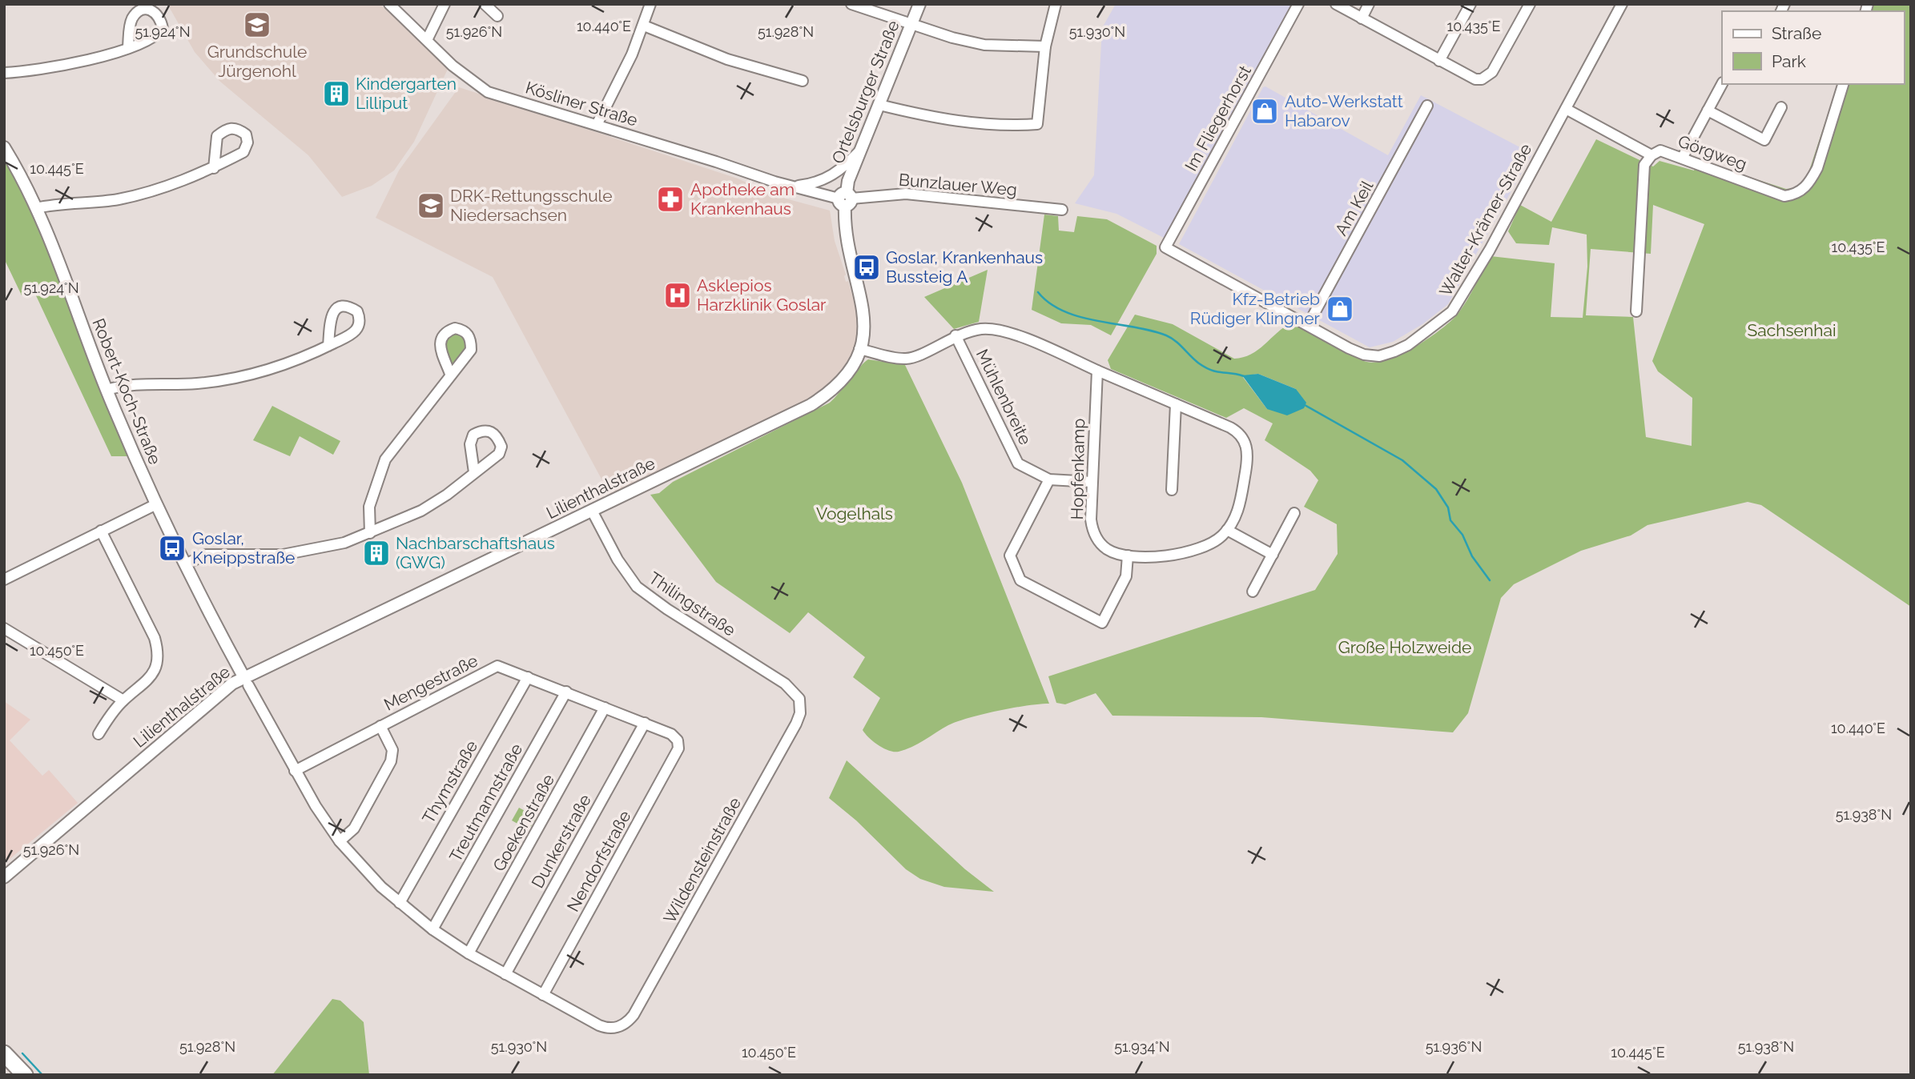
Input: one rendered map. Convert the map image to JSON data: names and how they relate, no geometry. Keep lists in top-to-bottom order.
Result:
{
  "streets": {
    "street": [
      "Ortelsburger Straße",
      "Kösliner Straße",
      "Im Fliegerhorst",
      "Görgweg",
      "Bunzlauer Weg",
      "Am Keil",
      "Walter-Krämer-Straße",
      "Robert-Koch-Straße",
      "Mühlenbreite",
      "Hopfenkamp",
      "Lilienthalstraße",
      "Thilingstraße",
      "Mengestraße",
      "Thymstraße",
      "Treutmannstraße",
      "Goekenstraße",
      "Dunkerstraße",
      "Wildensteinstraße",
      "Nendorfstraße"
    ]
  },
  "crossings": [
    ["Ortelsburger Straße", "Kösliner Straße"],
    ["Ortelsburger Straße", "Bunzlauer Weg"],
    ["Ortelsburger Straße", "Lilienthalstraße"],
    ["Kösliner Straße", "Bunzlauer Weg"],
    ["Kösliner Straße", "Lilienthalstraße"],
    ["Im Fliegerhorst", "Walter-Krämer-Straße"],
    ["Bunzlauer Weg", "Lilienthalstraße"],
    ["Am Keil", "Walter-Krämer-Straße"],
    ["Robert-Koch-Straße", "Lilienthalstraße"],
    ["Mühlenbreite", "Hopfenkamp"],
    ["Lilienthalstraße", "Thilingstraße"],
    ["Thilingstraße", "Wildensteinstraße"],
    ["Mengestraße", "Thymstraße"],
    ["Mengestraße", "Treutmannstraße"],
    ["Mengestraße", "Goekenstraße"],
    ["Mengestraße", "Dunkerstraße"],
    ["Mengestraße", "Nendorfstraße"],
    ["Wildensteinstraße", "Nendorfstraße"]
  ],
  "parks": ["Sachsenhai", "Vogelhals", "Große Holzweide"],
  "places": {
    "school or university": ["Grundschule Jürgenohl", "DRK-Rettungsschule Niedersachsen"],
    "building": ["Kindergarten Lilliput", "Nachbarschaftshaus (GWG)"],
    "shop": ["Auto-Werkstatt Habarov", "Kfz-Betrieb Rüdiger Klingner"],
    "pharmacy": ["Apotheke am Krankenhaus"],
    "bus stop": ["Goslar, Krankenhaus Bussteig A", "Goslar, Kneippstraße"],
    "hospital": ["Asklepios Harzklinik Goslar"]
  },
  "legend": ["Straße", "Park"],
  "coordinates": [
    "10.440°E",
    "10.435°E",
    "51.924°N",
    "51.926°N",
    "51.928°N",
    "51.930°N",
    "10.445°E",
    "10.450°E",
    "51.938°N",
    "51.934°N",
    "51.936°N"
  ]
}
